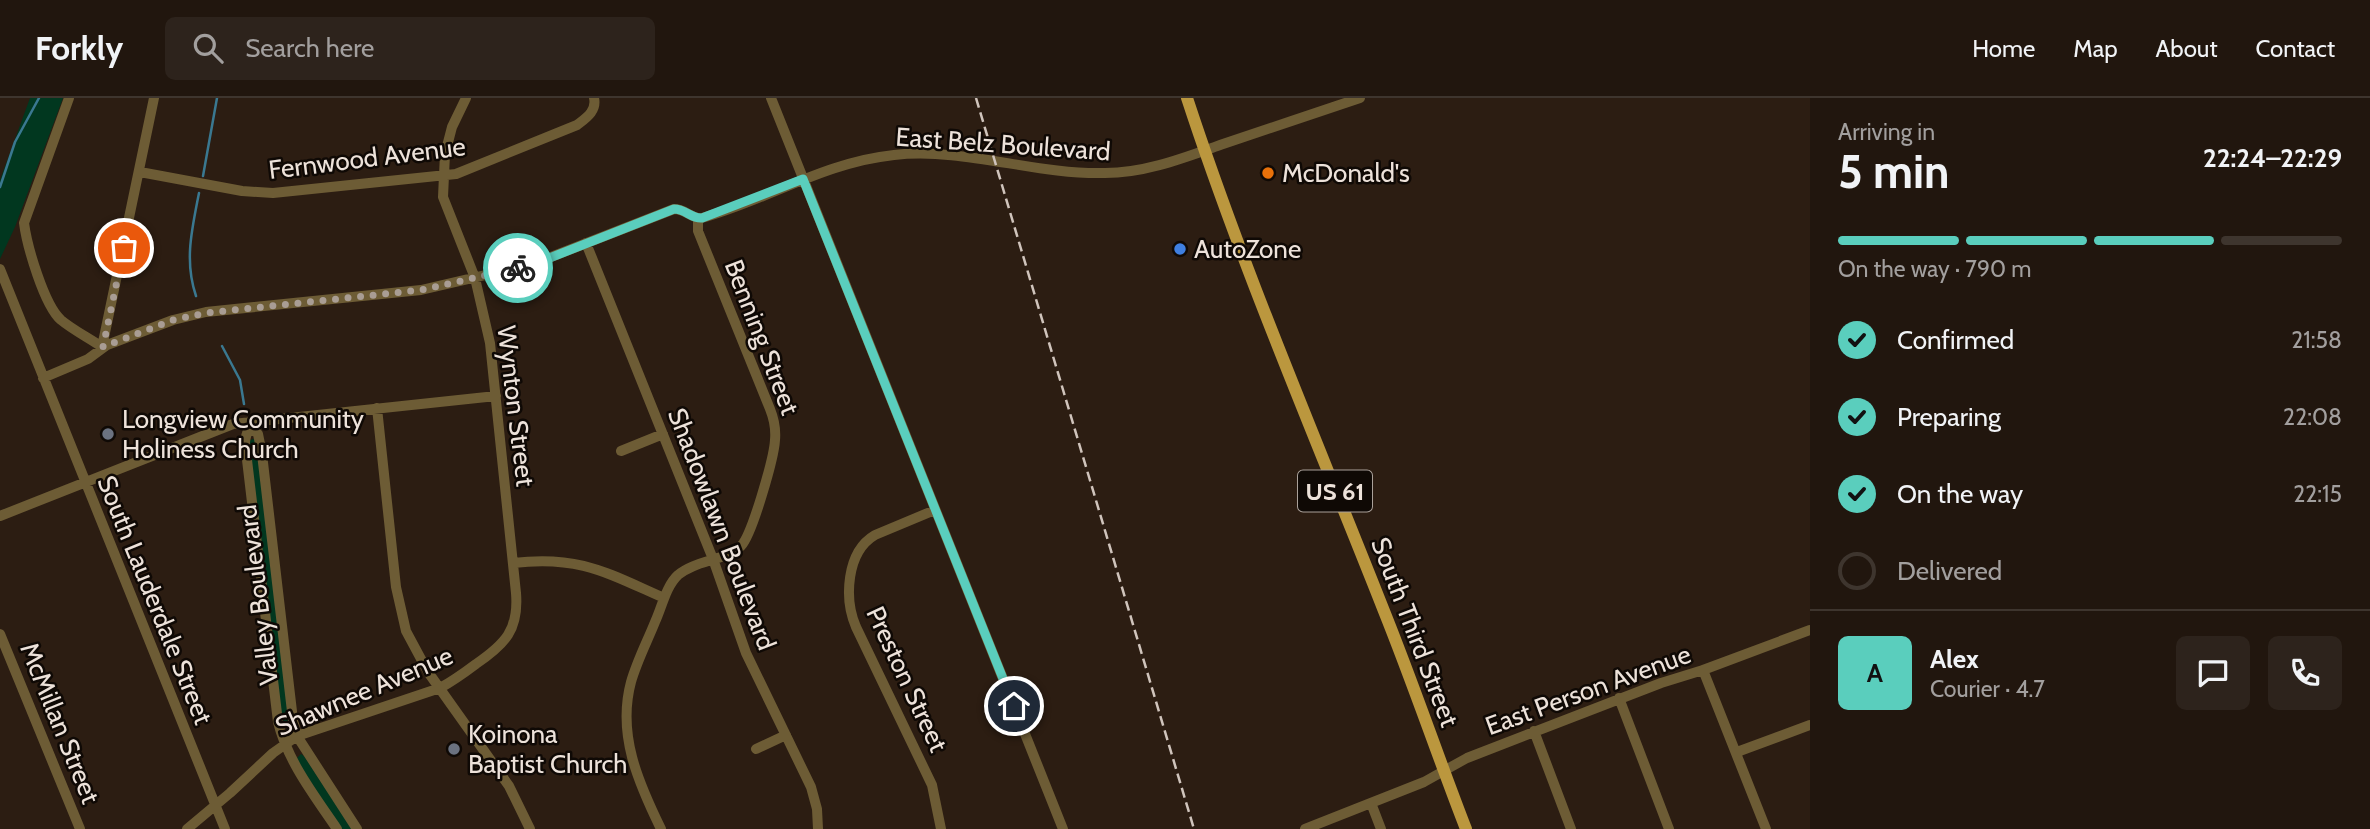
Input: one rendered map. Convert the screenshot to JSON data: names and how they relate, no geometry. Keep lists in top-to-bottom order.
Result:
{
  "streets": {
    "main road": ["US 61", "South Third Street"],
    "street": [
      "East Belz Boulevard",
      "Fernwood Avenue",
      "Benning Street",
      "Wynton Street",
      "Shadowlawn Boulevard",
      "Valley Boulevard",
      "South Lauderdale Street",
      "Preston Street",
      "East Person Avenue",
      "Shawnee Avenue",
      "McMillan Street"
    ]
  },
  "crossings": [
    ["East Belz Boulevard", "Benning Street"],
    ["East Belz Boulevard", "South Third Street"],
    ["Fernwood Avenue", "Wynton Street"],
    ["Benning Street", "Shadowlawn Boulevard"],
    ["Wynton Street", "Shawnee Avenue"],
    ["Valley Boulevard", "Shawnee Avenue"],
    ["South Lauderdale Street", "Shawnee Avenue"],
    ["South Third Street", "East Person Avenue"]
  ],
  "places": [
    "McDonald's",
    "AutoZone",
    "Longview Community Holiness Church",
    "Koinona Baptist Church"
  ],
  "page": {
    "header": "Forkly",
    "search": "Search here",
    "nav": [
      "Home",
      "Map",
      "About",
      "Contact"
    ],
    "heading": ["5 min", "Arriving in", "22:24–22:29"],
    "panel": ["Alex", "Courier · 4.7"],
    "bar": "On the way · 790 m",
    "list": [
      ["Confirmed", "21:58"],
      ["Preparing", "22:08"],
      ["On the way", "22:15"],
      "Delivered"
    ],
    "round": "A"
  }
}
